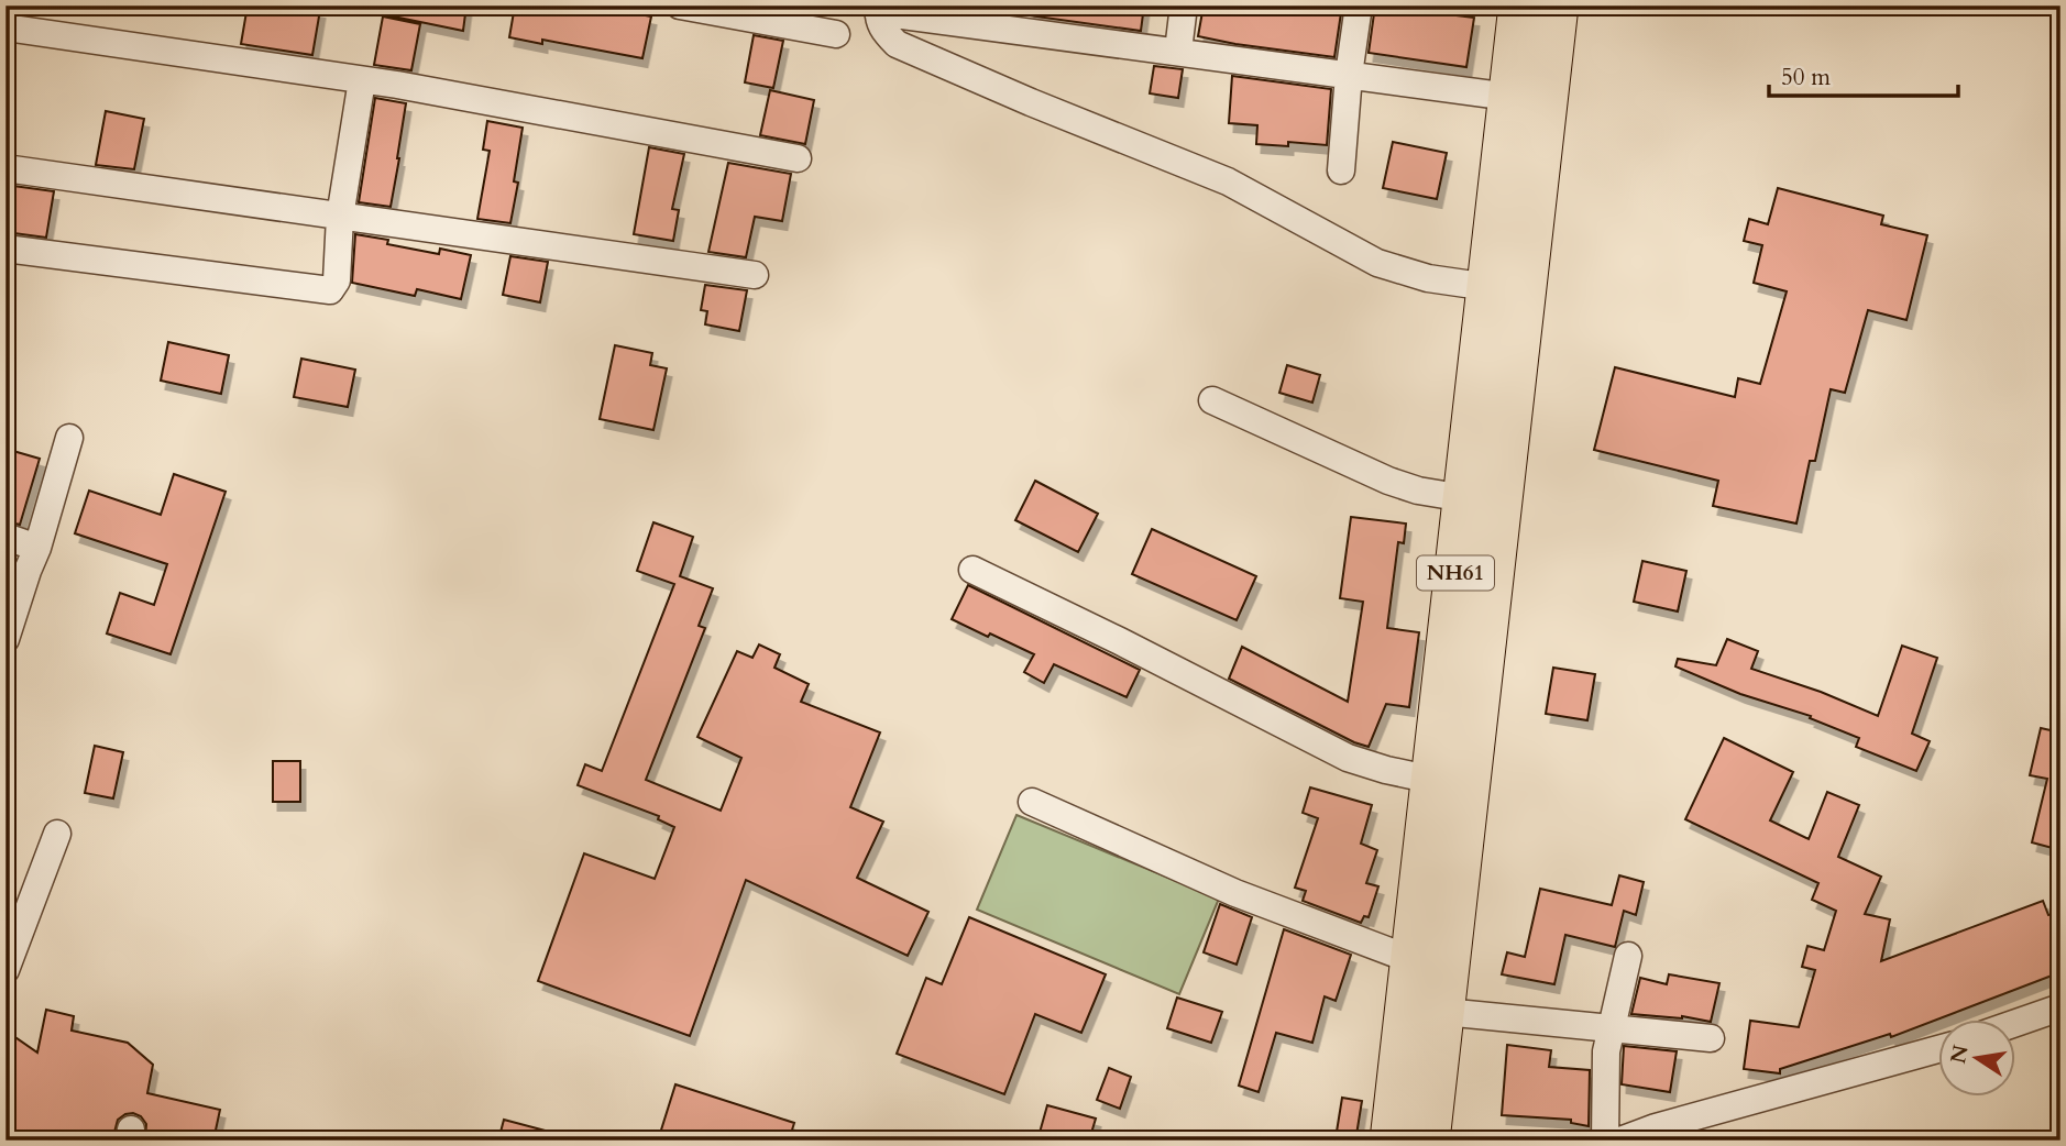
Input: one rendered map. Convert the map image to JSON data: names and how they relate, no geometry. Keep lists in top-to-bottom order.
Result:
{
  "streets": {
    "highway": ["NH61"]
  },
  "scale_bar": "50 m",
  "north": "left"
}
